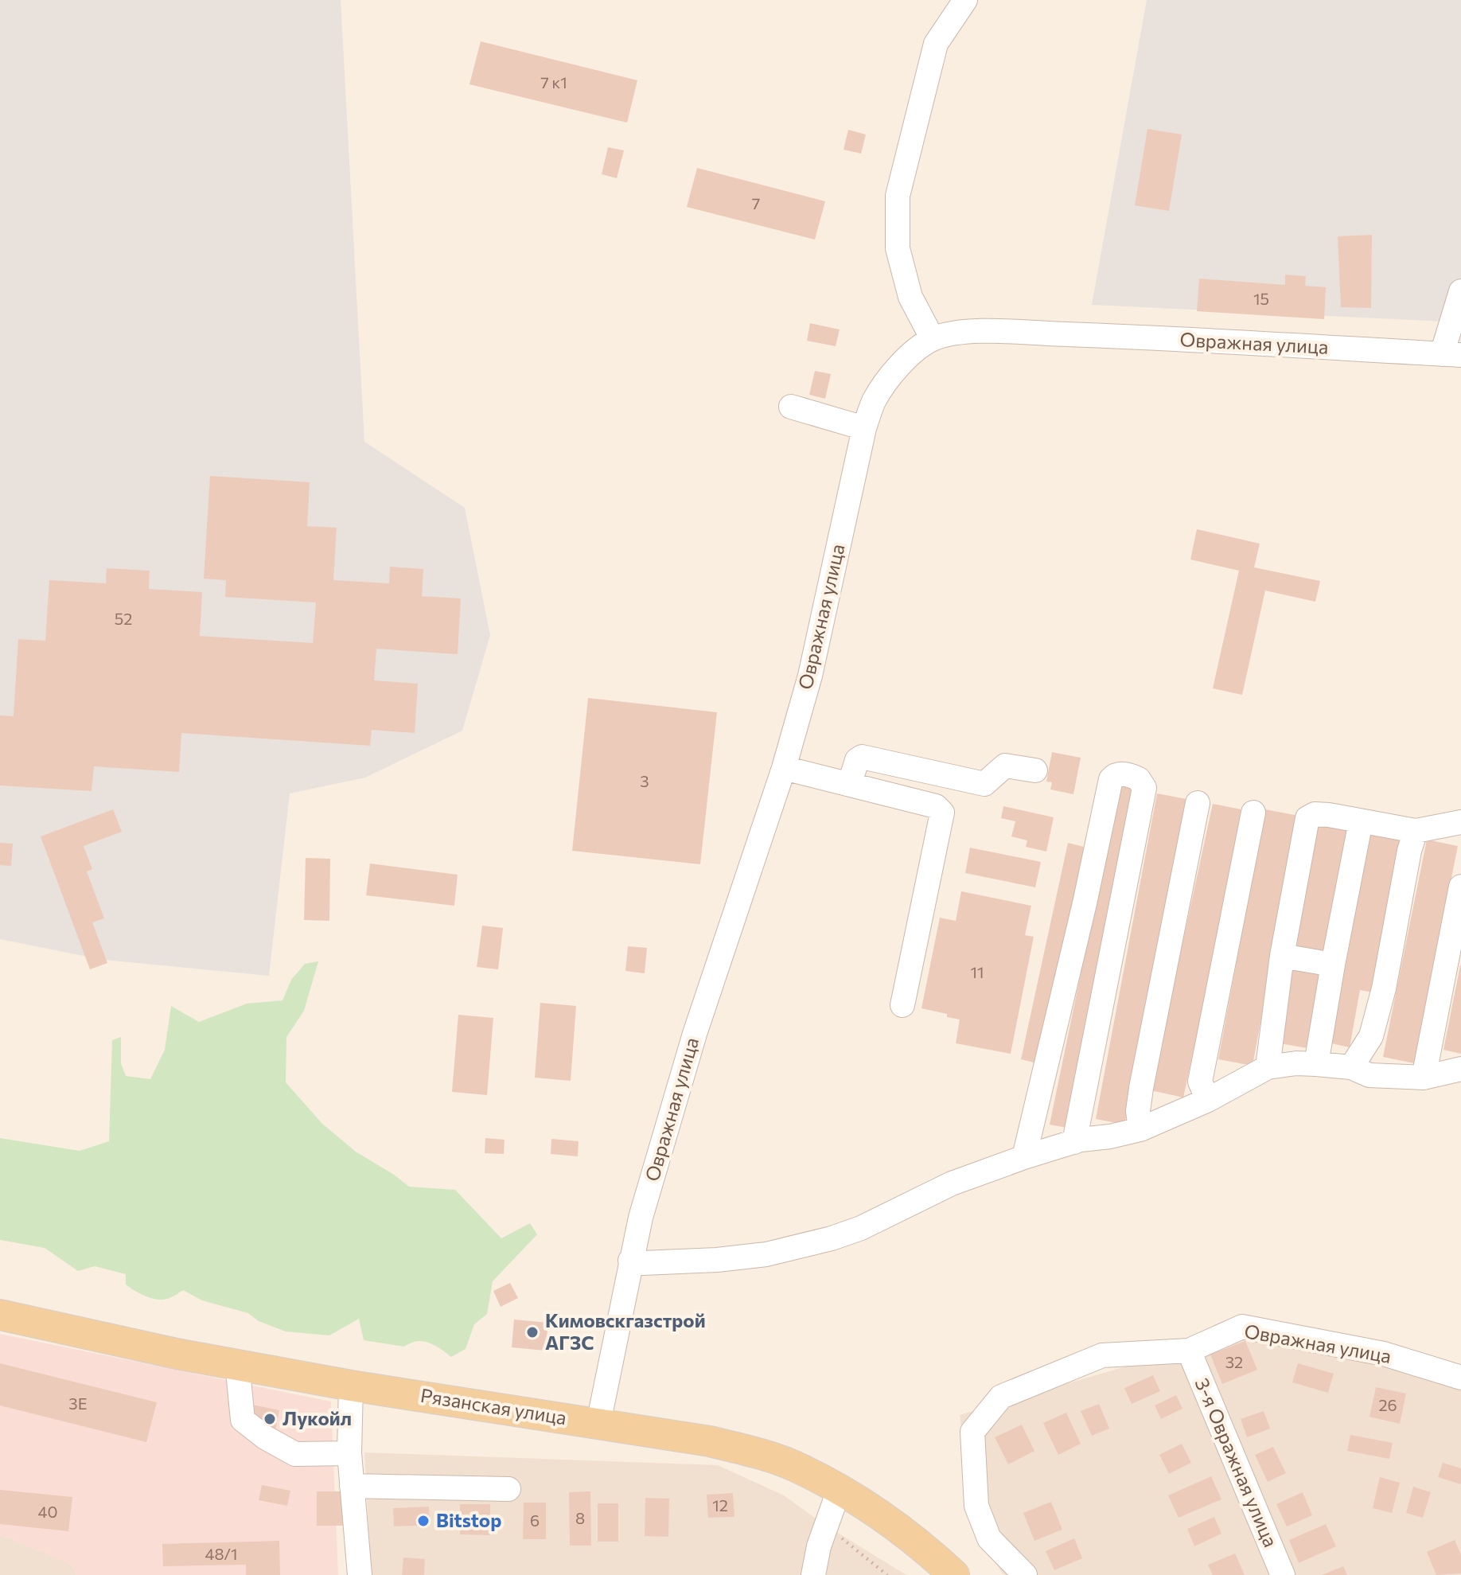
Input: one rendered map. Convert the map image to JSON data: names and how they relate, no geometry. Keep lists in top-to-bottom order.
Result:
{
  "streets": {
    "main road": ["Рязанская улица"],
    "street": ["Овражная улица", "3-я Овражная улица"]
  },
  "crossings": [
    ["Овражная улица", "Рязанская улица"],
    ["Овражная улица", "3-я Овражная улица"]
  ],
  "places": ["Кимовскгазстрой АГЗС", "Лукойл", "Bitstop"],
  "house_numbers": [
    "7 к1",
    "7",
    "15",
    "52",
    "3",
    "11",
    "32",
    "3Е",
    "26",
    "12",
    "40",
    "8",
    "6",
    "48/1"
  ]
}
